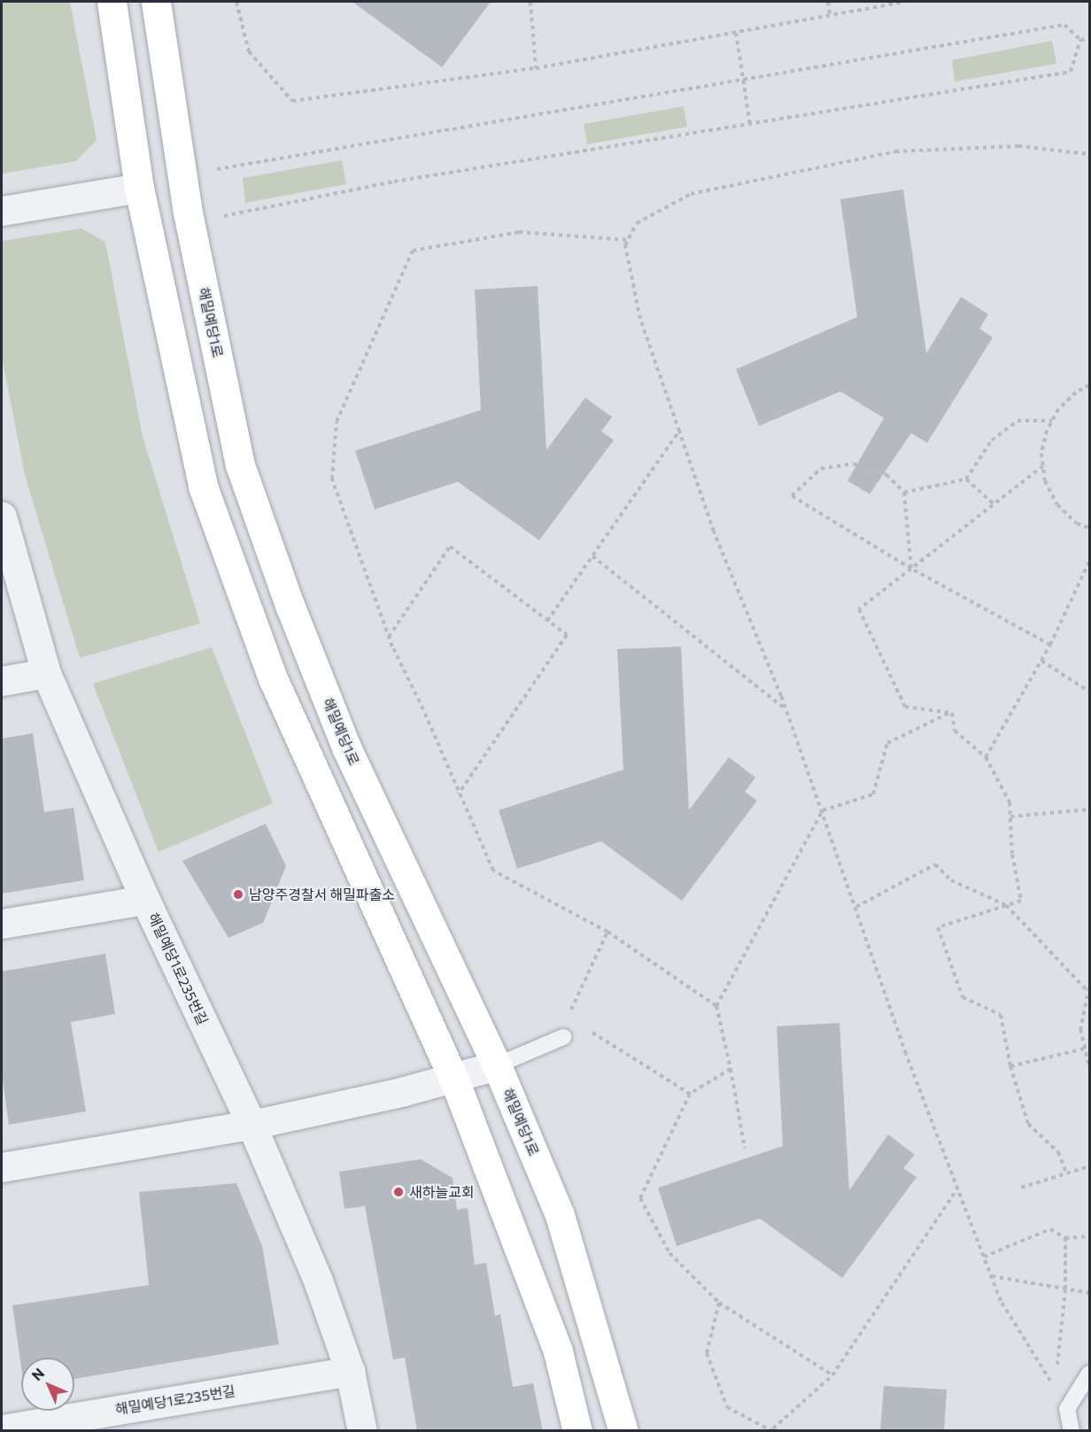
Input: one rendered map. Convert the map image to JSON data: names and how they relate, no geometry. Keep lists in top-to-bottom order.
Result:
{
  "streets": {
    "street": ["해밀예당1로", "해밀예당1로235번길"]
  },
  "places": ["남양주경찰서 해밀파출소", "새하늘교회"],
  "north": "top left"
}
